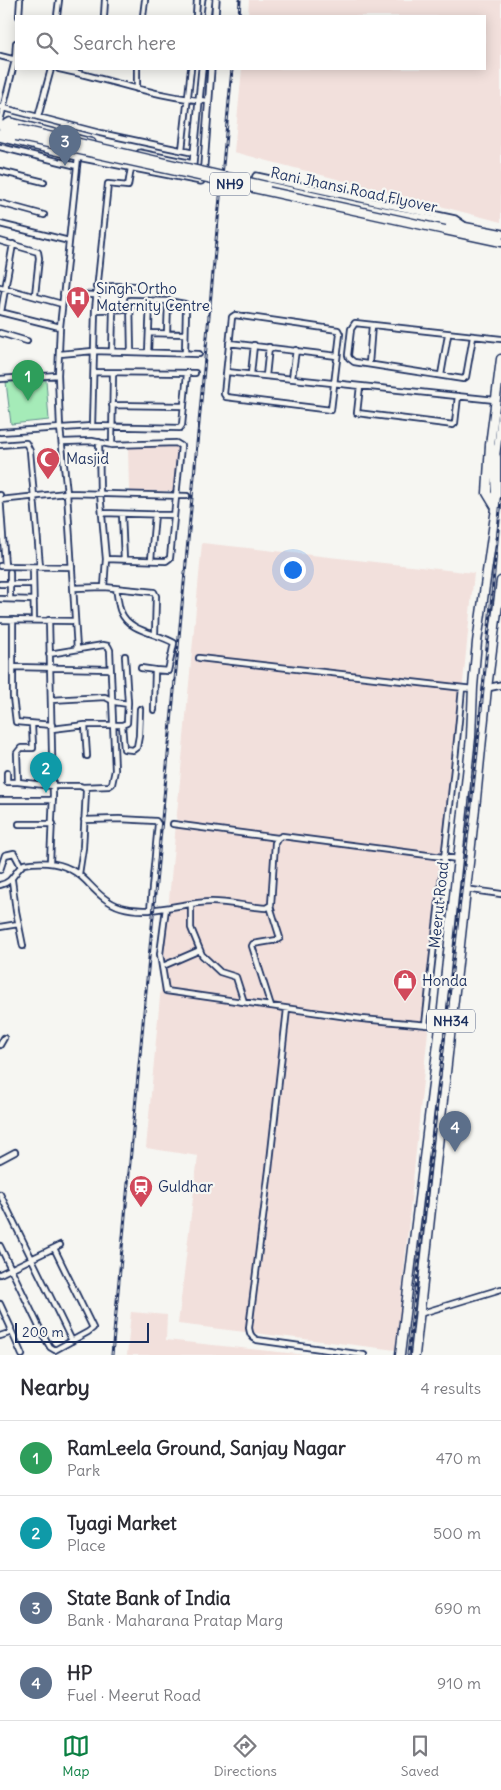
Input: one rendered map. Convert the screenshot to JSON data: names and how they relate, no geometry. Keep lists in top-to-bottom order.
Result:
{
  "streets": {
    "highway": [
      "NH9",
      "Rani Jhansi Road Flyover",
      "Meerut Road",
      "NH34"
    ]
  },
  "crossings": [
    ["NH9", "Rani Jhansi Road Flyover"],
    ["Meerut Road", "NH34"]
  ],
  "places": {
    "hospital": ["Singh Ortho Maternity Centre"],
    "mosque": ["Masjid"],
    "shop": ["Honda"],
    "station": ["Guldhar"]
  },
  "scale_bar": "200 m",
  "page": {
    "search": "Search here",
    "pins": [
      "3",
      "1",
      "2",
      "4"
    ],
    "scale": "200 m",
    "heading": ["Nearby", "4 results"],
    "list": [
      {
        "mark": "1",
        "name": "RamLeela Ground, Sanjay Nagar",
        "note": "Park",
        "value": "470 m"
      },
      {
        "mark": "2",
        "name": "Tyagi Market",
        "note": "Place",
        "value": "500 m"
      },
      {
        "mark": "3",
        "name": "State Bank of India",
        "note": "Bank · Maharana Pratap Marg",
        "value": "690 m"
      },
      {
        "mark": "4",
        "name": "HP",
        "note": "Fuel · Meerut Road",
        "value": "910 m"
      }
    ],
    "nav": ["Map", "Directions", "Saved"]
  }
}
